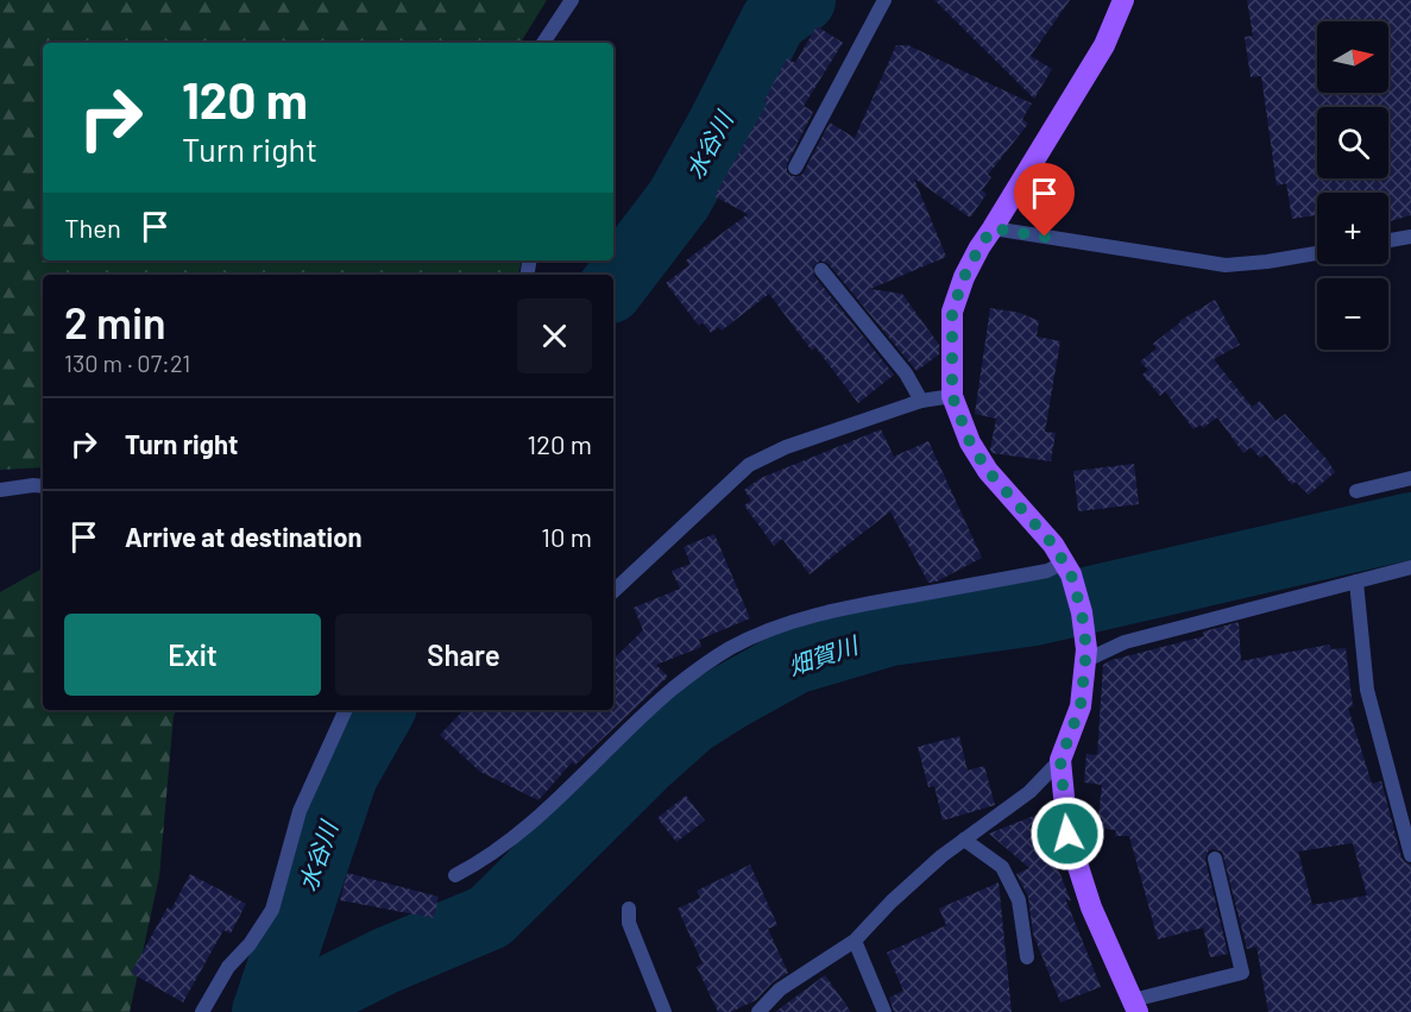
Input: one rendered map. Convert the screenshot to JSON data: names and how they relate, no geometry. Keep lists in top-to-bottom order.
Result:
{
  "water": ["水谷川", "畑賀川"],
  "north": "right",
  "page": {
    "map_buttons": ["+", "−"],
    "turn": ["120 m", "Turn right"],
    "then": "Then",
    "heading": ["2 min", "130 m · 07:21"],
    "list": [
      {
        "name": "Turn right",
        "value": "120 m"
      },
      {
        "name": "Arrive at destination",
        "value": "10 m"
      }
    ],
    "buttons": ["Exit", "Share"]
  }
}
